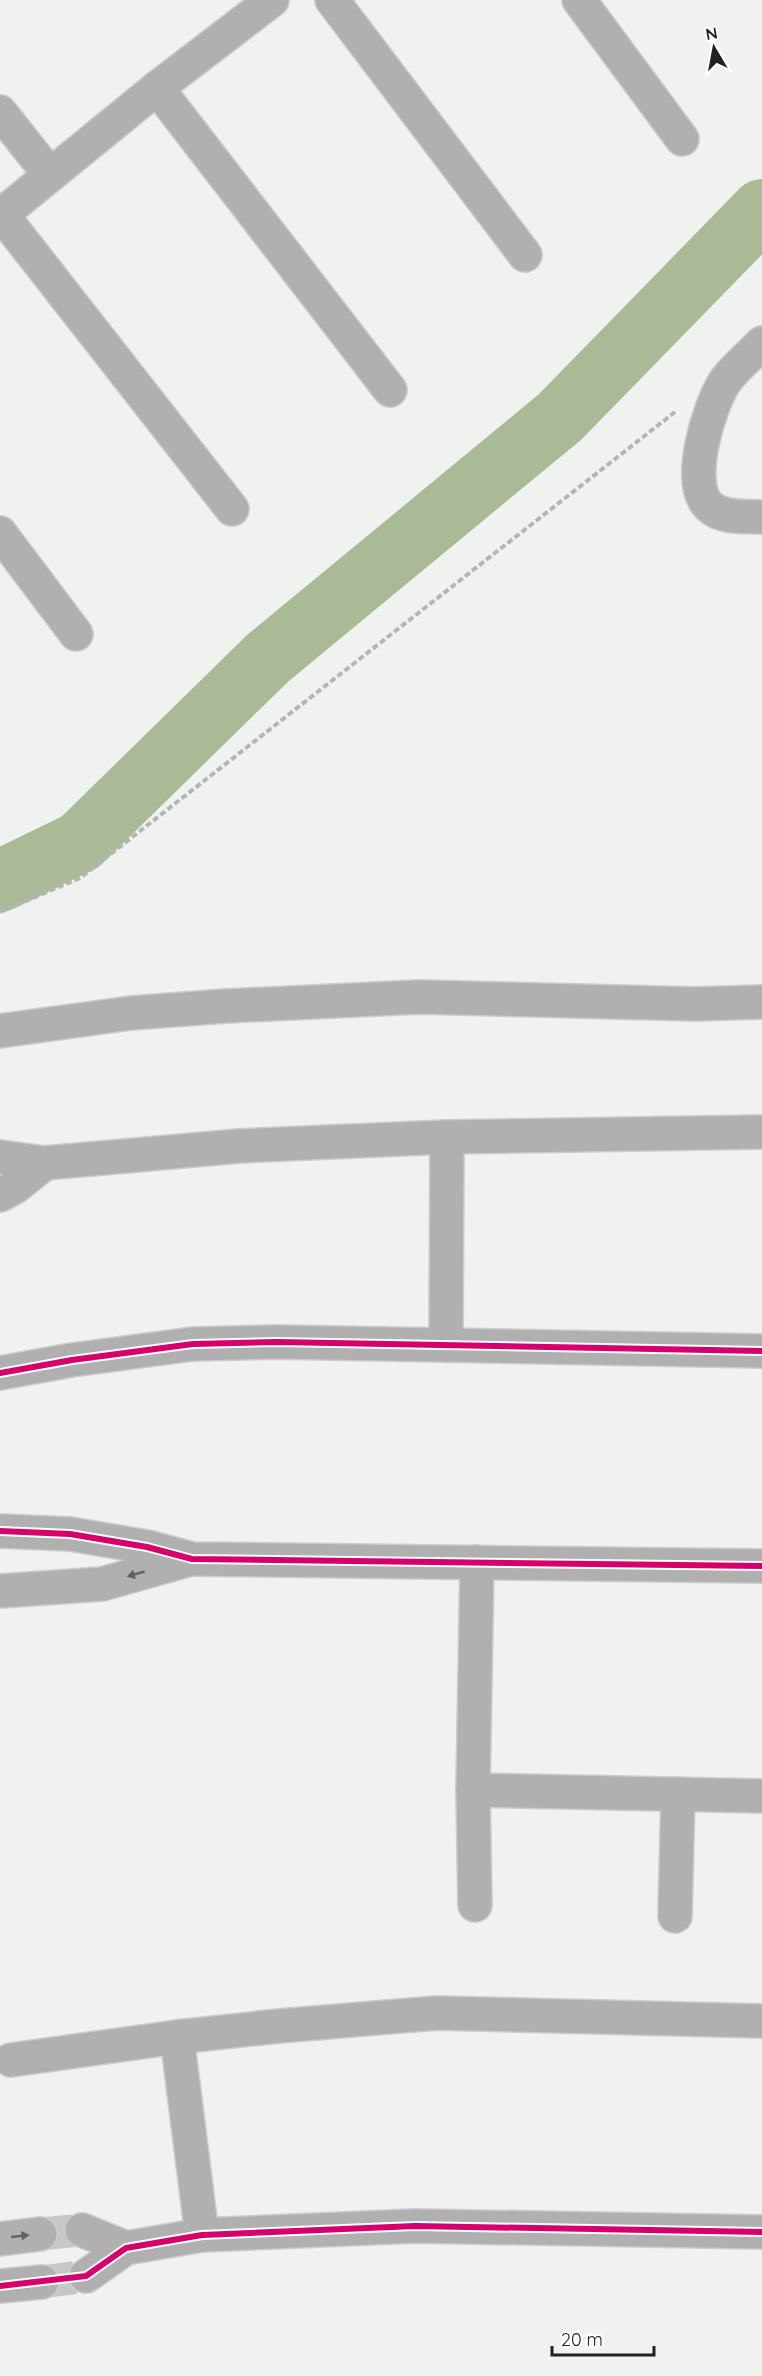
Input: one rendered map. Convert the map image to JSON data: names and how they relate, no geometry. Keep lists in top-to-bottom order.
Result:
{
  "scale_bar": "20 m",
  "north": "top"
}
